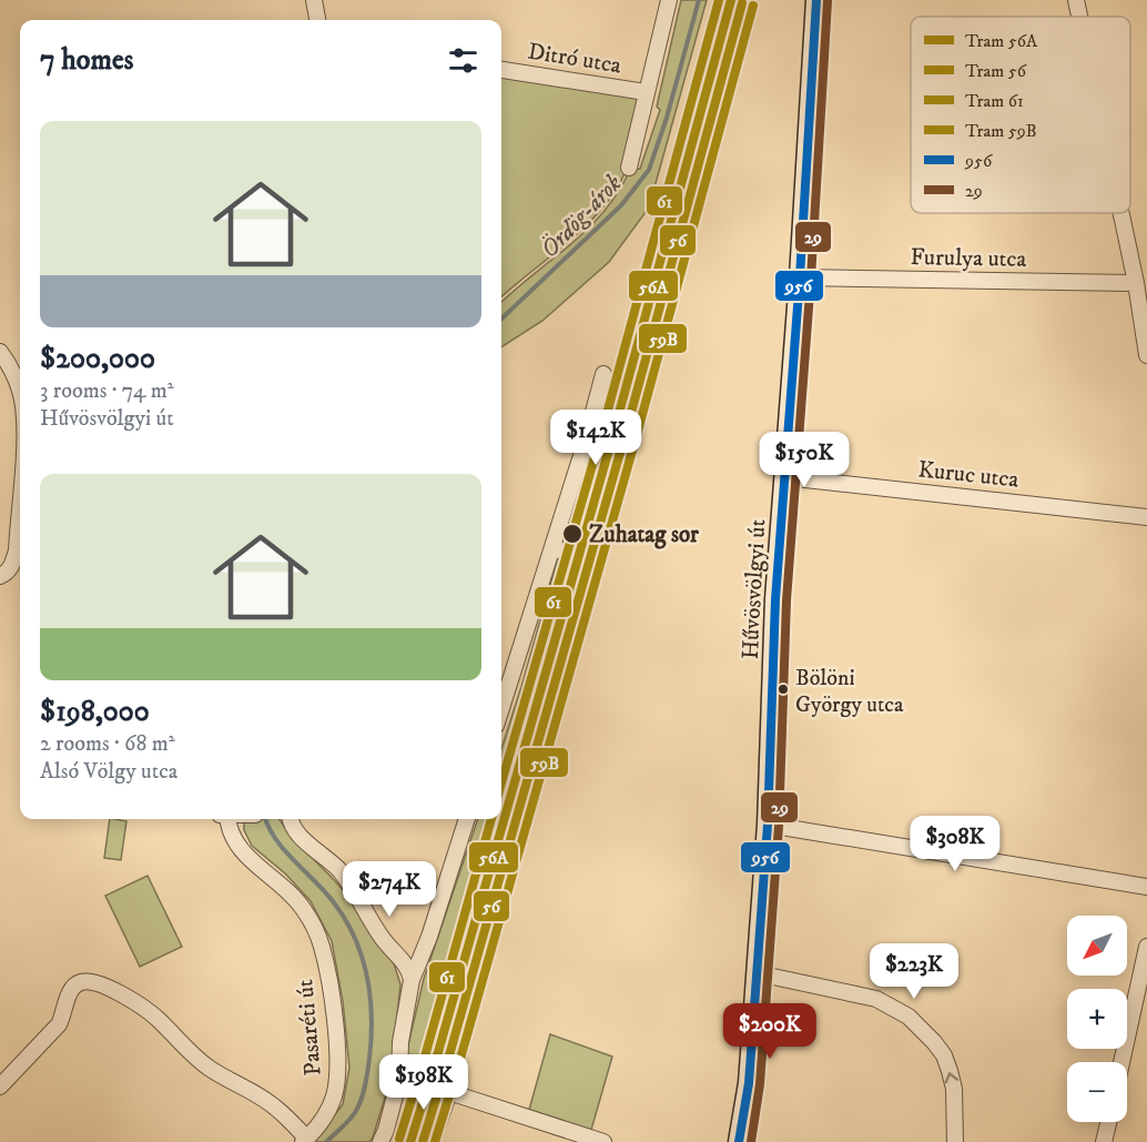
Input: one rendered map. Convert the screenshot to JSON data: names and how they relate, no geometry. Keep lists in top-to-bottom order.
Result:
{
  "streets": {
    "main road": ["Hűvösvölgyi út"],
    "street": [
      "Ditró utca",
      "Furulya utca",
      "Kuruc utca",
      "Pasaréti út"
    ]
  },
  "crossings": [
    ["Furulya utca", "Hűvösvölgyi út"],
    ["Kuruc utca", "Hűvösvölgyi út"]
  ],
  "water": ["Ördög-árok"],
  "places": ["Zuhatag sor", "Bölöni György utca"],
  "lines": [
    "tram line 56A",
    "tram line 61",
    "transit line 956",
    "transit line 29",
    "tram line 56",
    "tram line 59B"
  ],
  "legend": [
    "Tram 56A",
    "Tram 56",
    "Tram 61",
    "Tram 59B",
    "956",
    "29"
  ],
  "north": "bottom left",
  "page": {
    "heading": "7 homes",
    "list": [
      {
        "name": "$200,000",
        "note": "3 rooms · 74 m² · Hűvösvölgyi út"
      },
      {
        "name": "$198,000",
        "note": "2 rooms · 68 m² · Alsó Völgy utca"
      }
    ],
    "price": [
      "$142K",
      "$150K",
      "$308K",
      "$274K",
      "$223K",
      "$200K",
      "$198K"
    ],
    "map_buttons": ["+", "−"]
  }
}
